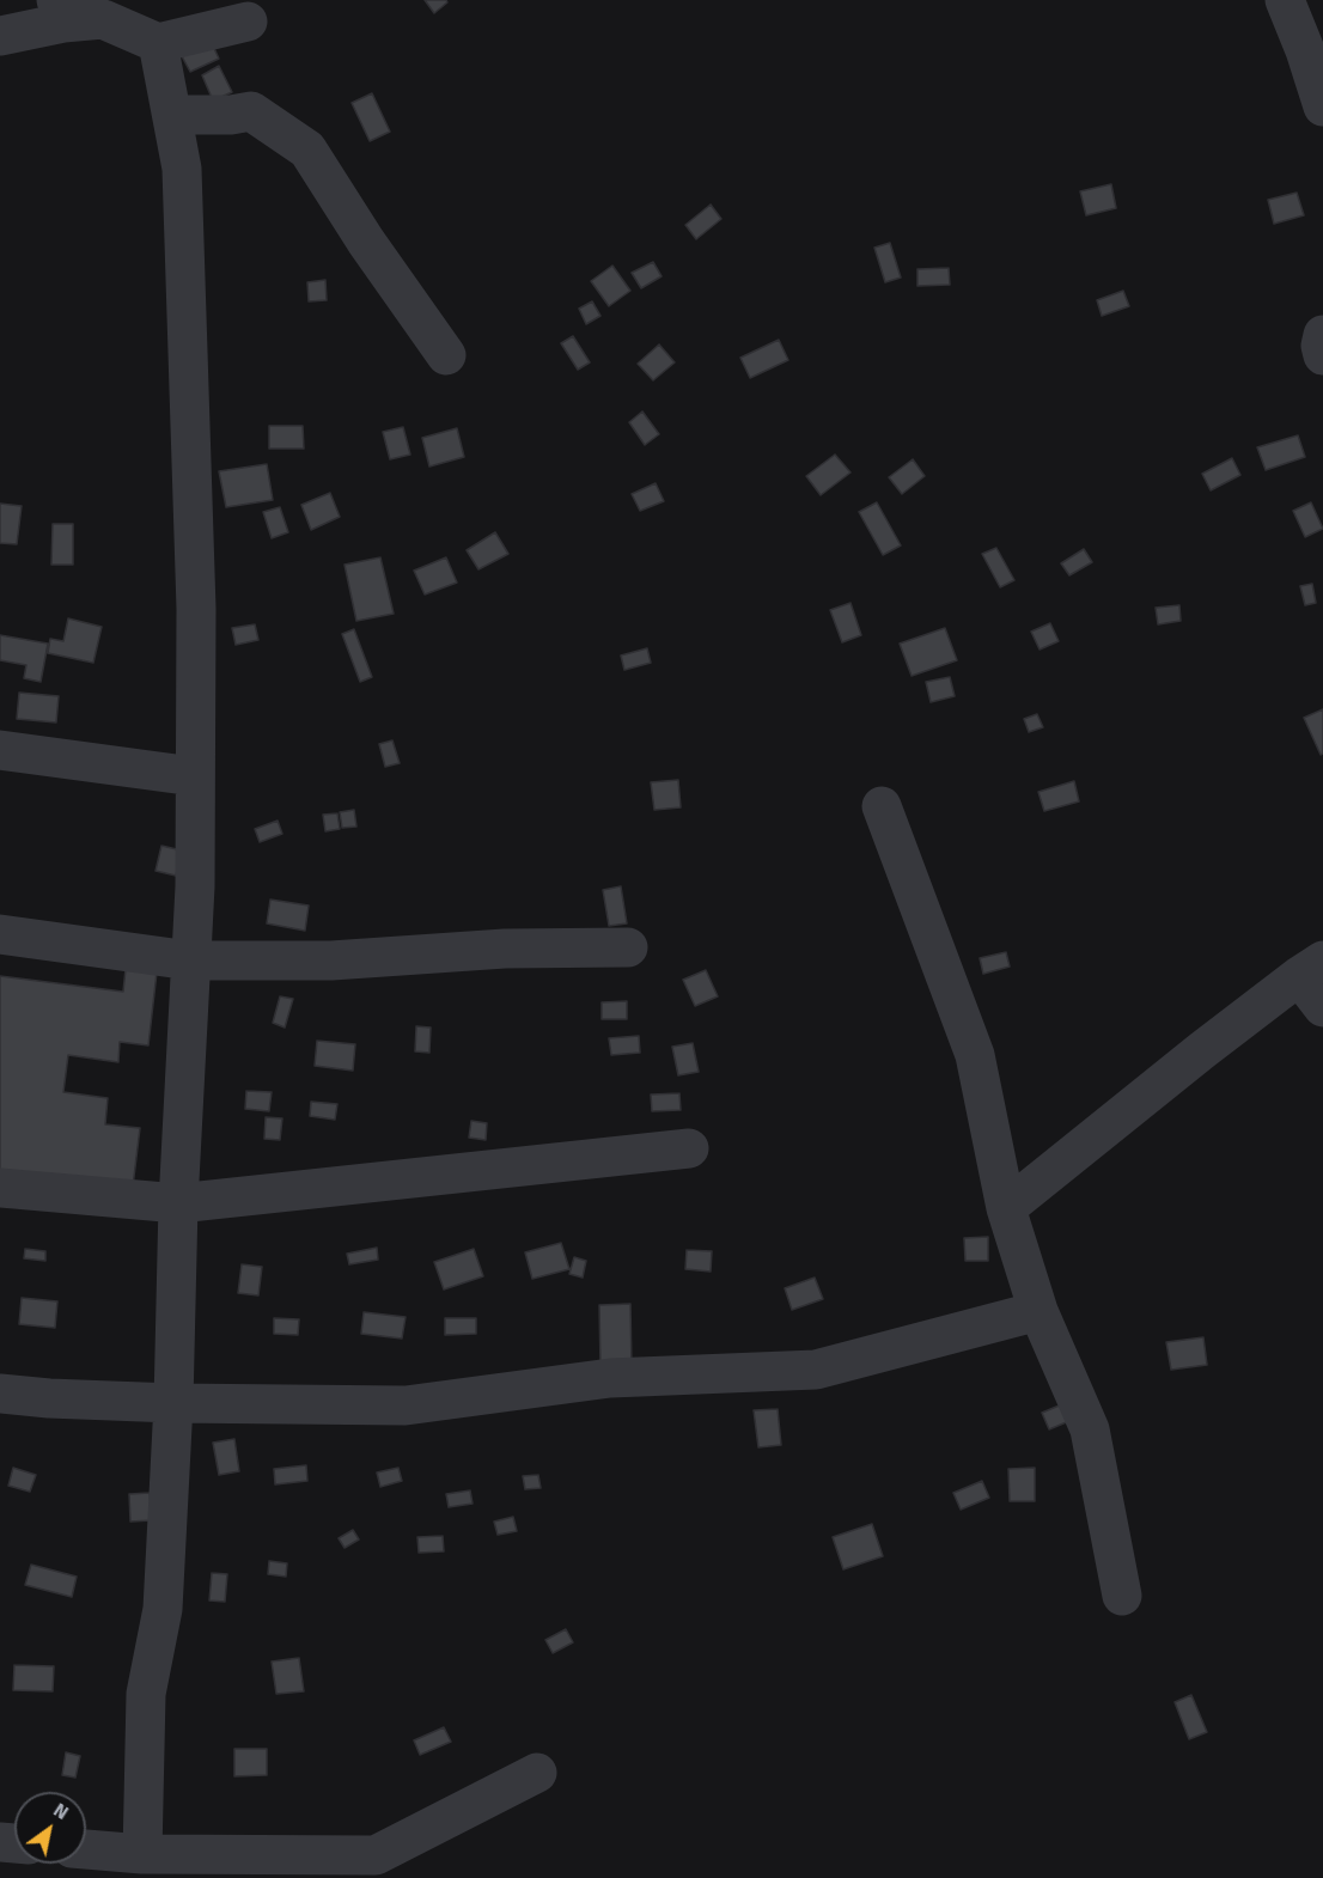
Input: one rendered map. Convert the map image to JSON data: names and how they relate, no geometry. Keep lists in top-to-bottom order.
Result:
{
  "north": "top right"
}
